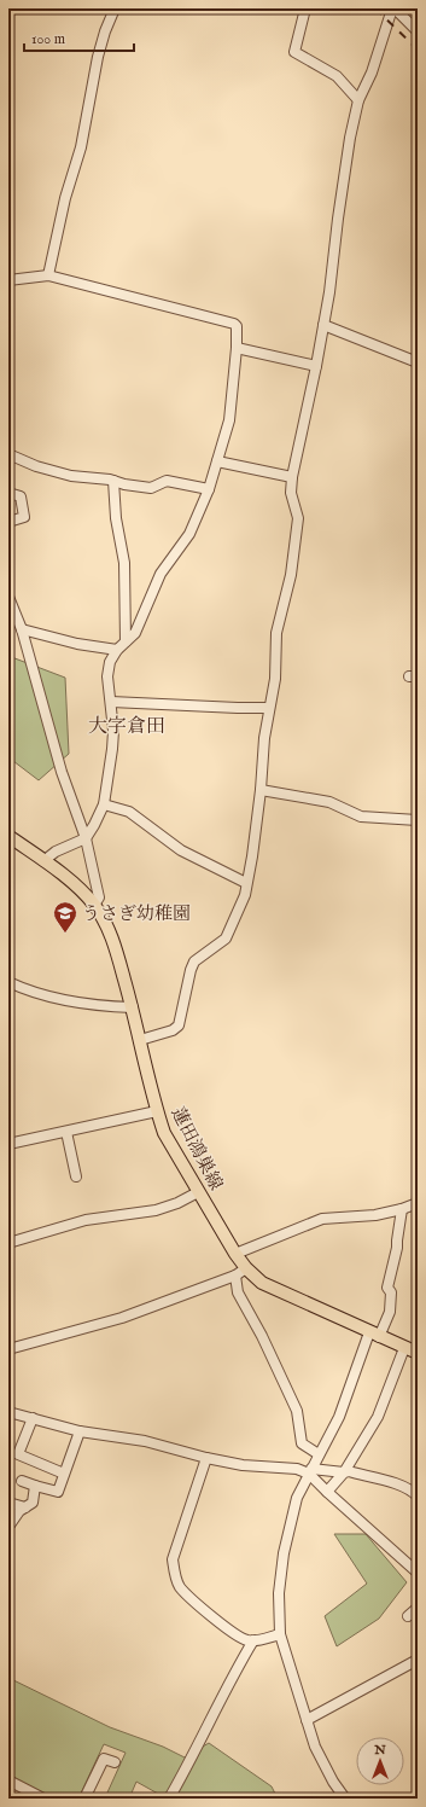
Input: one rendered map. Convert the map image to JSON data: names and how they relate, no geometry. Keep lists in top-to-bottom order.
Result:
{
  "streets": {
    "main road": ["蓮田鴻巣線"]
  },
  "districts": ["大字倉田"],
  "places": {
    "school or university": ["うさぎ幼稚園"]
  },
  "scale_bar": "100 m",
  "north": "top"
}
